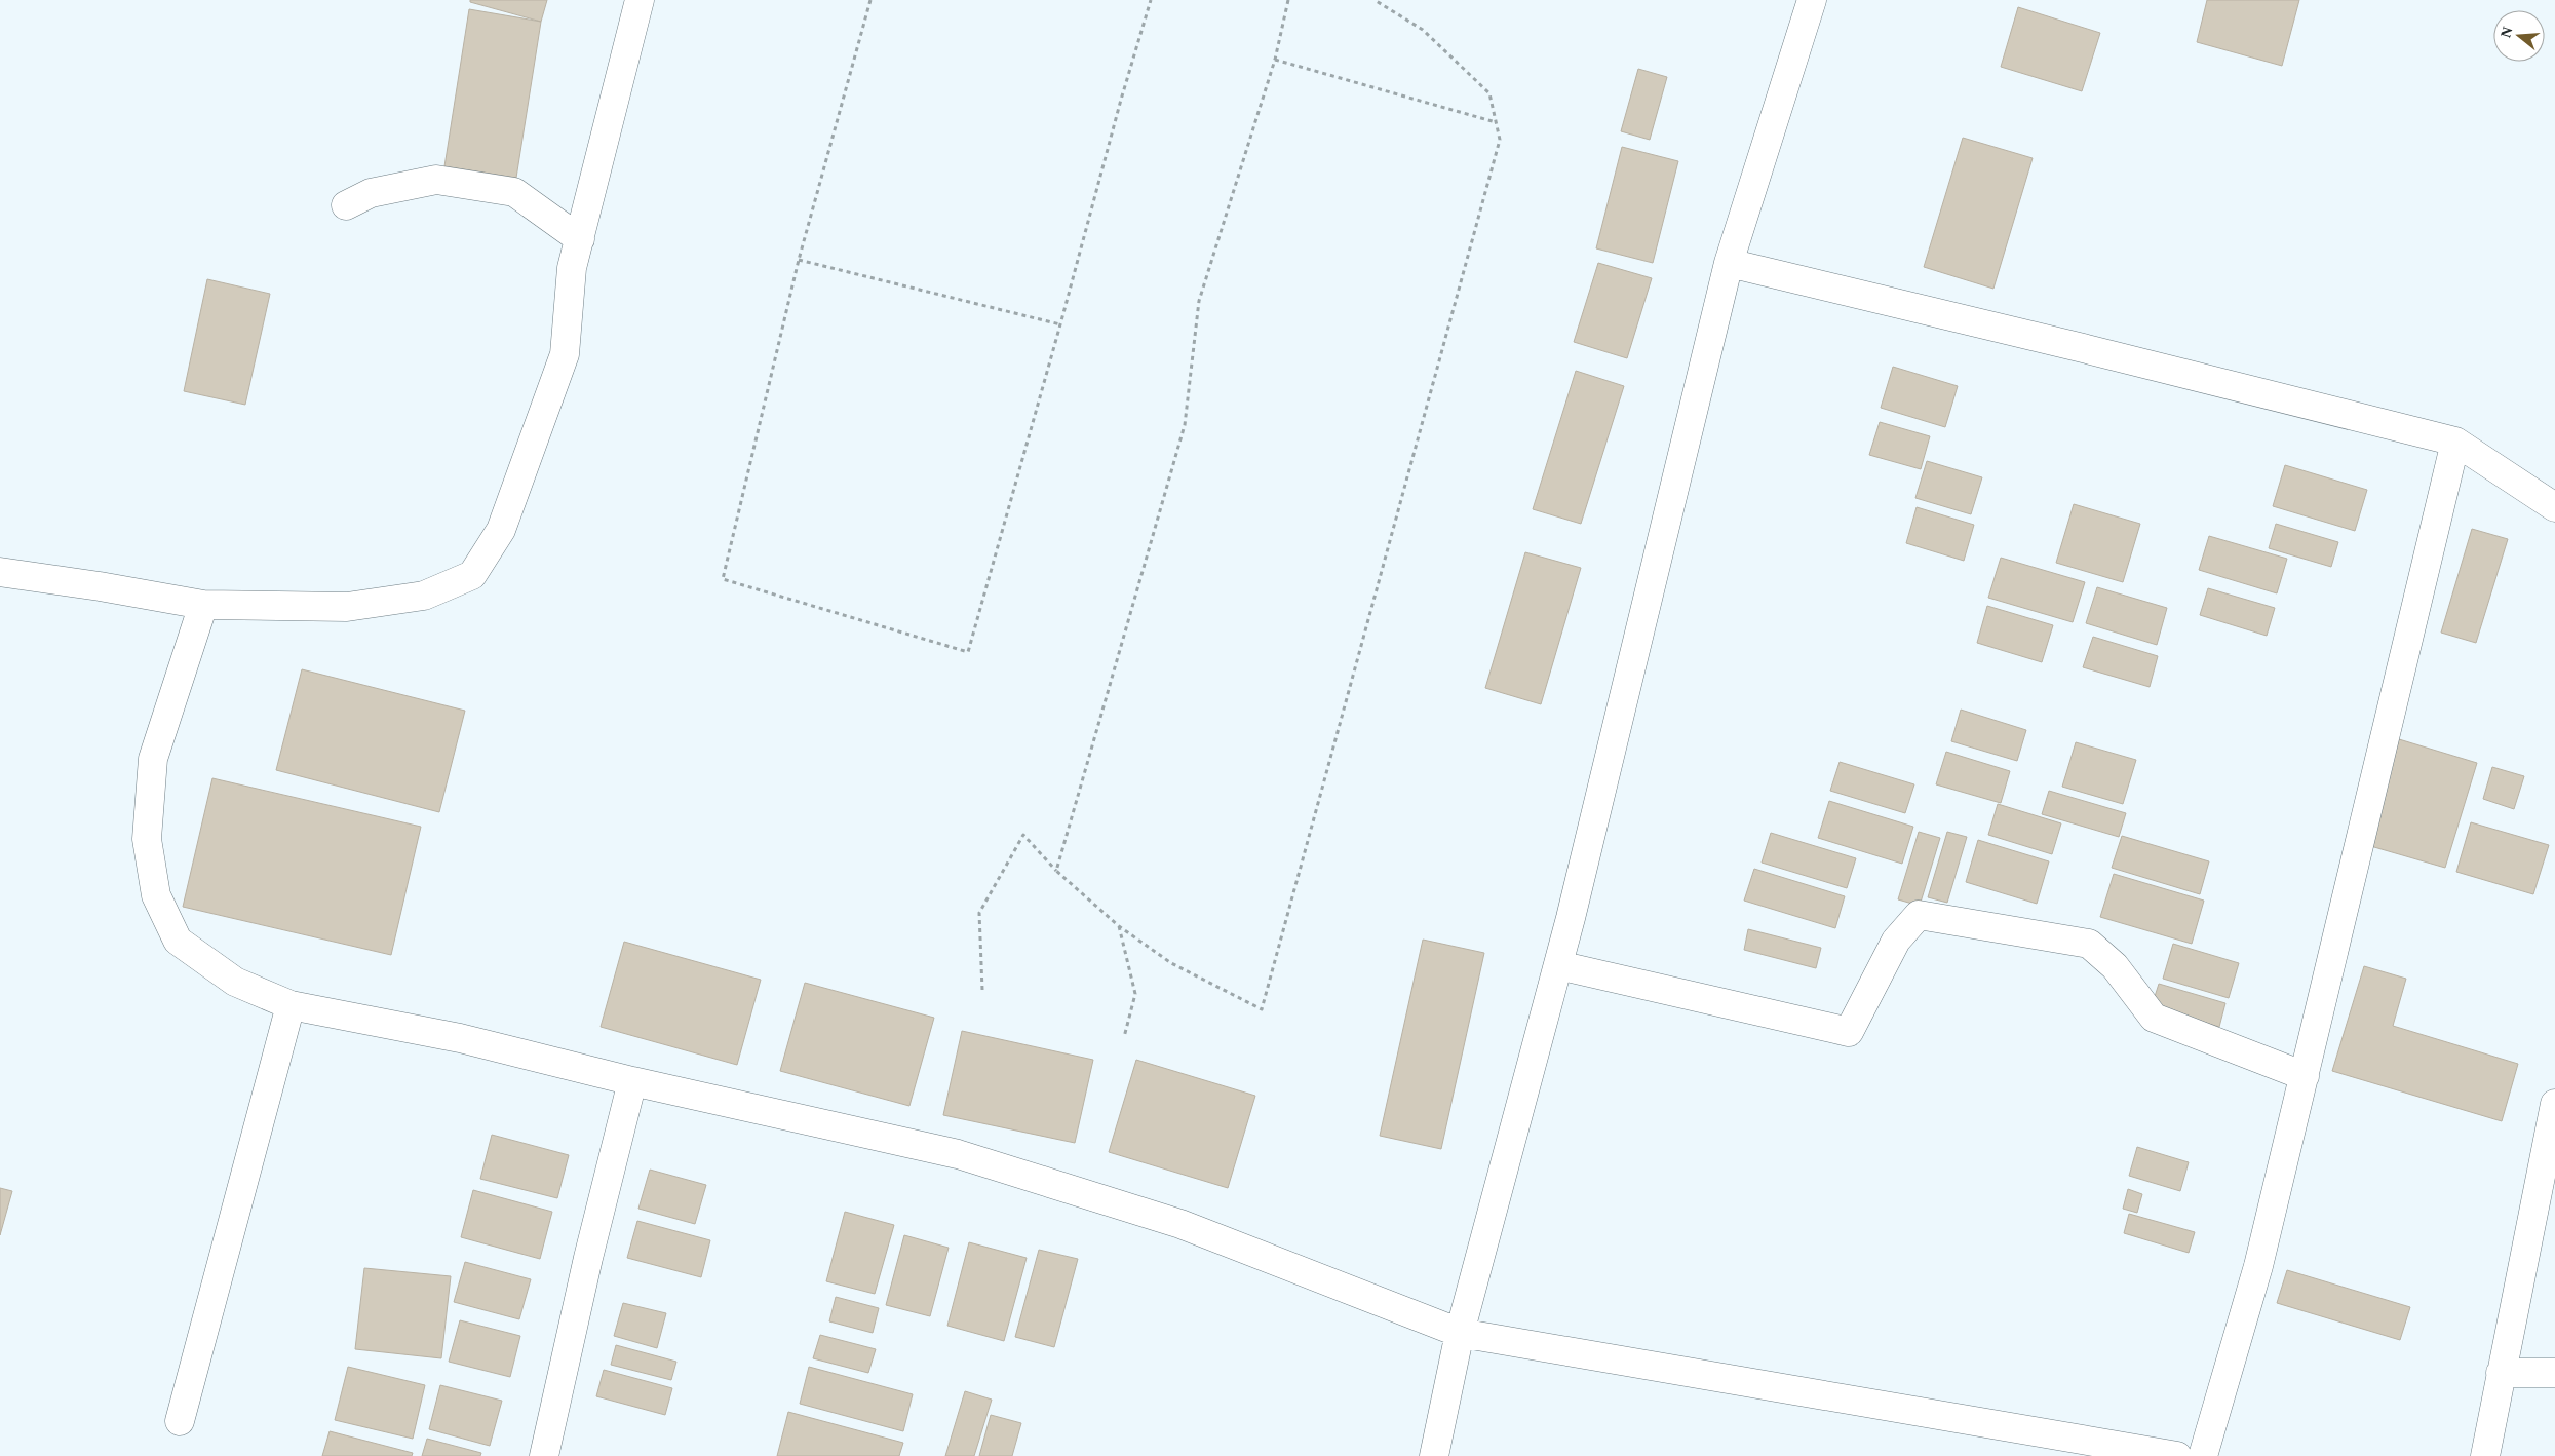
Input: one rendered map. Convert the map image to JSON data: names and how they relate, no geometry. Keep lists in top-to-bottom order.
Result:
{
  "north": "left"
}
